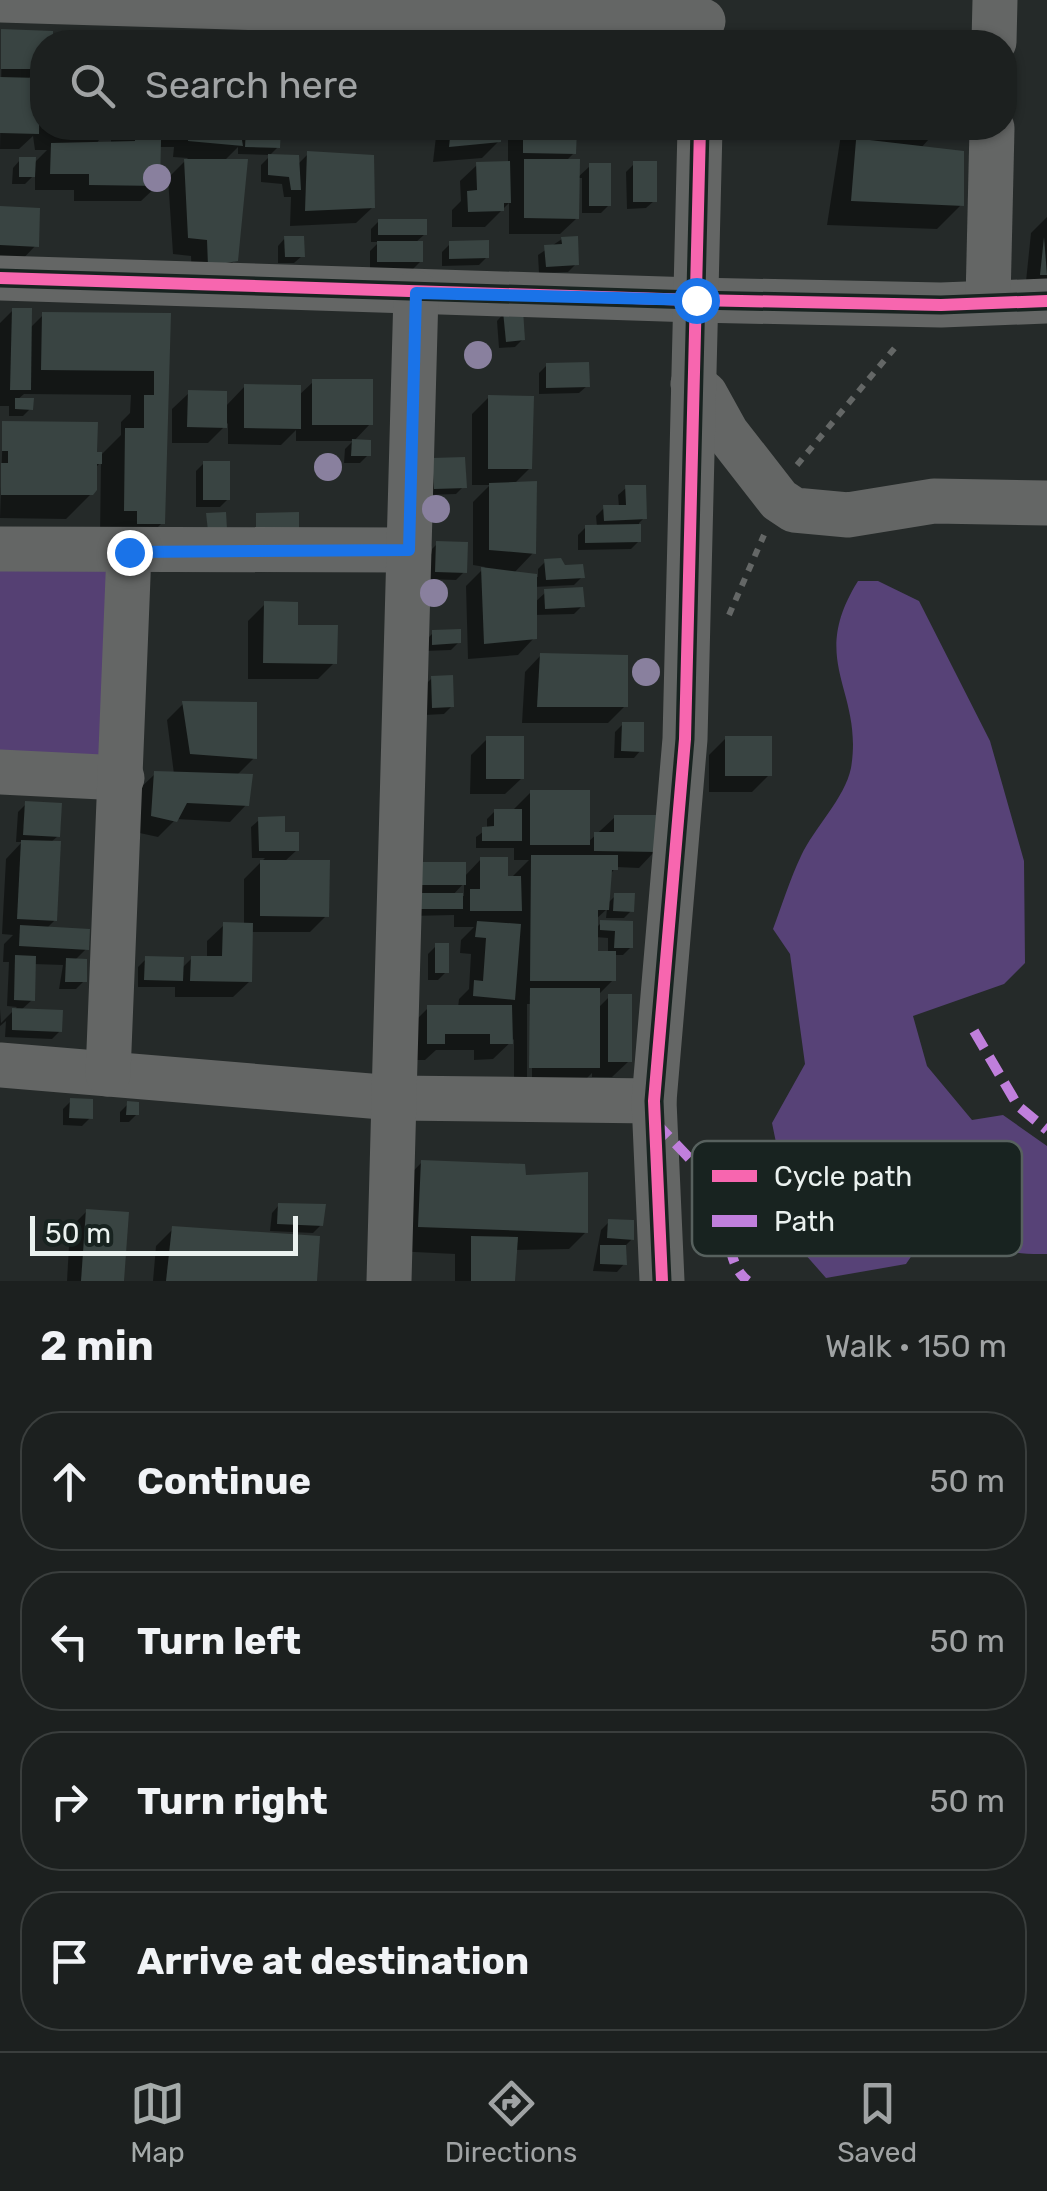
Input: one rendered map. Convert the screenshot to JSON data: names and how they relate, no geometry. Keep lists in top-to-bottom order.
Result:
{
  "legend": ["Cycle path", "Path"],
  "scale_bar": "50 m",
  "page": {
    "search": "Search here",
    "scale": "50 m",
    "heading": ["2 min", "Walk · 150 m"],
    "list": [
      ["Continue", "50 m"],
      ["Turn left", "50 m"],
      ["Turn right", "50 m"],
      "Arrive at destination"
    ],
    "nav": ["Map", "Directions", "Saved"]
  }
}
